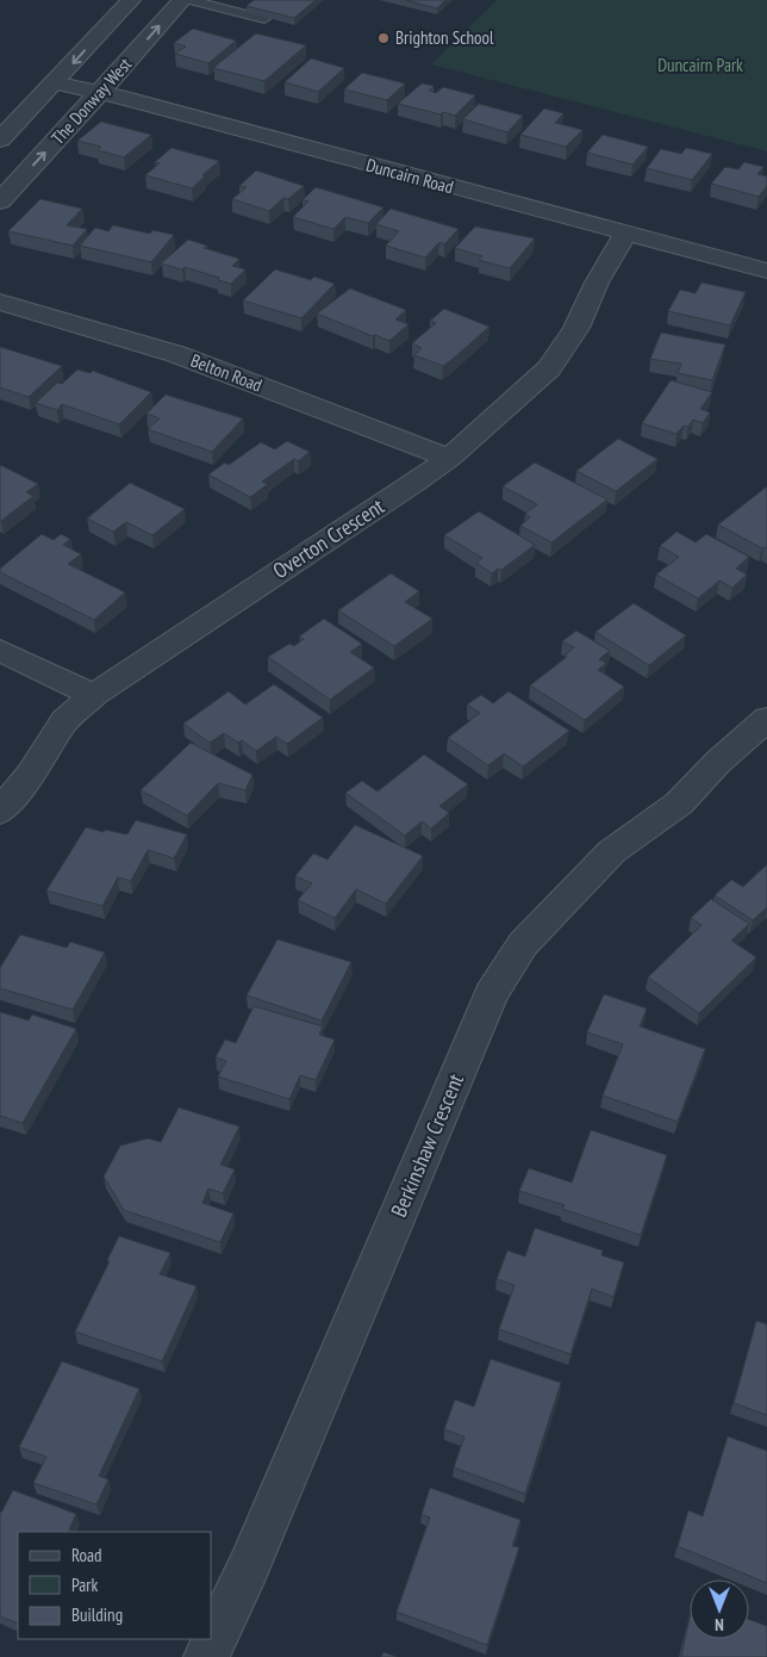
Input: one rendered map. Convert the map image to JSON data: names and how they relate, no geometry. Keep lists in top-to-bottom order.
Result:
{
  "streets": {
    "street": [
      "The Donway West",
      "Duncairn Road",
      "Belton Road",
      "Overton Crescent",
      "Berkinshaw Crescent"
    ]
  },
  "crossings": [
    ["The Donway West", "Duncairn Road"],
    ["Duncairn Road", "Overton Crescent"],
    ["Belton Road", "Overton Crescent"]
  ],
  "parks": ["Duncairn Park"],
  "places": ["Brighton School"],
  "legend": ["Road", "Park", "Building"],
  "north": "bottom"
}
